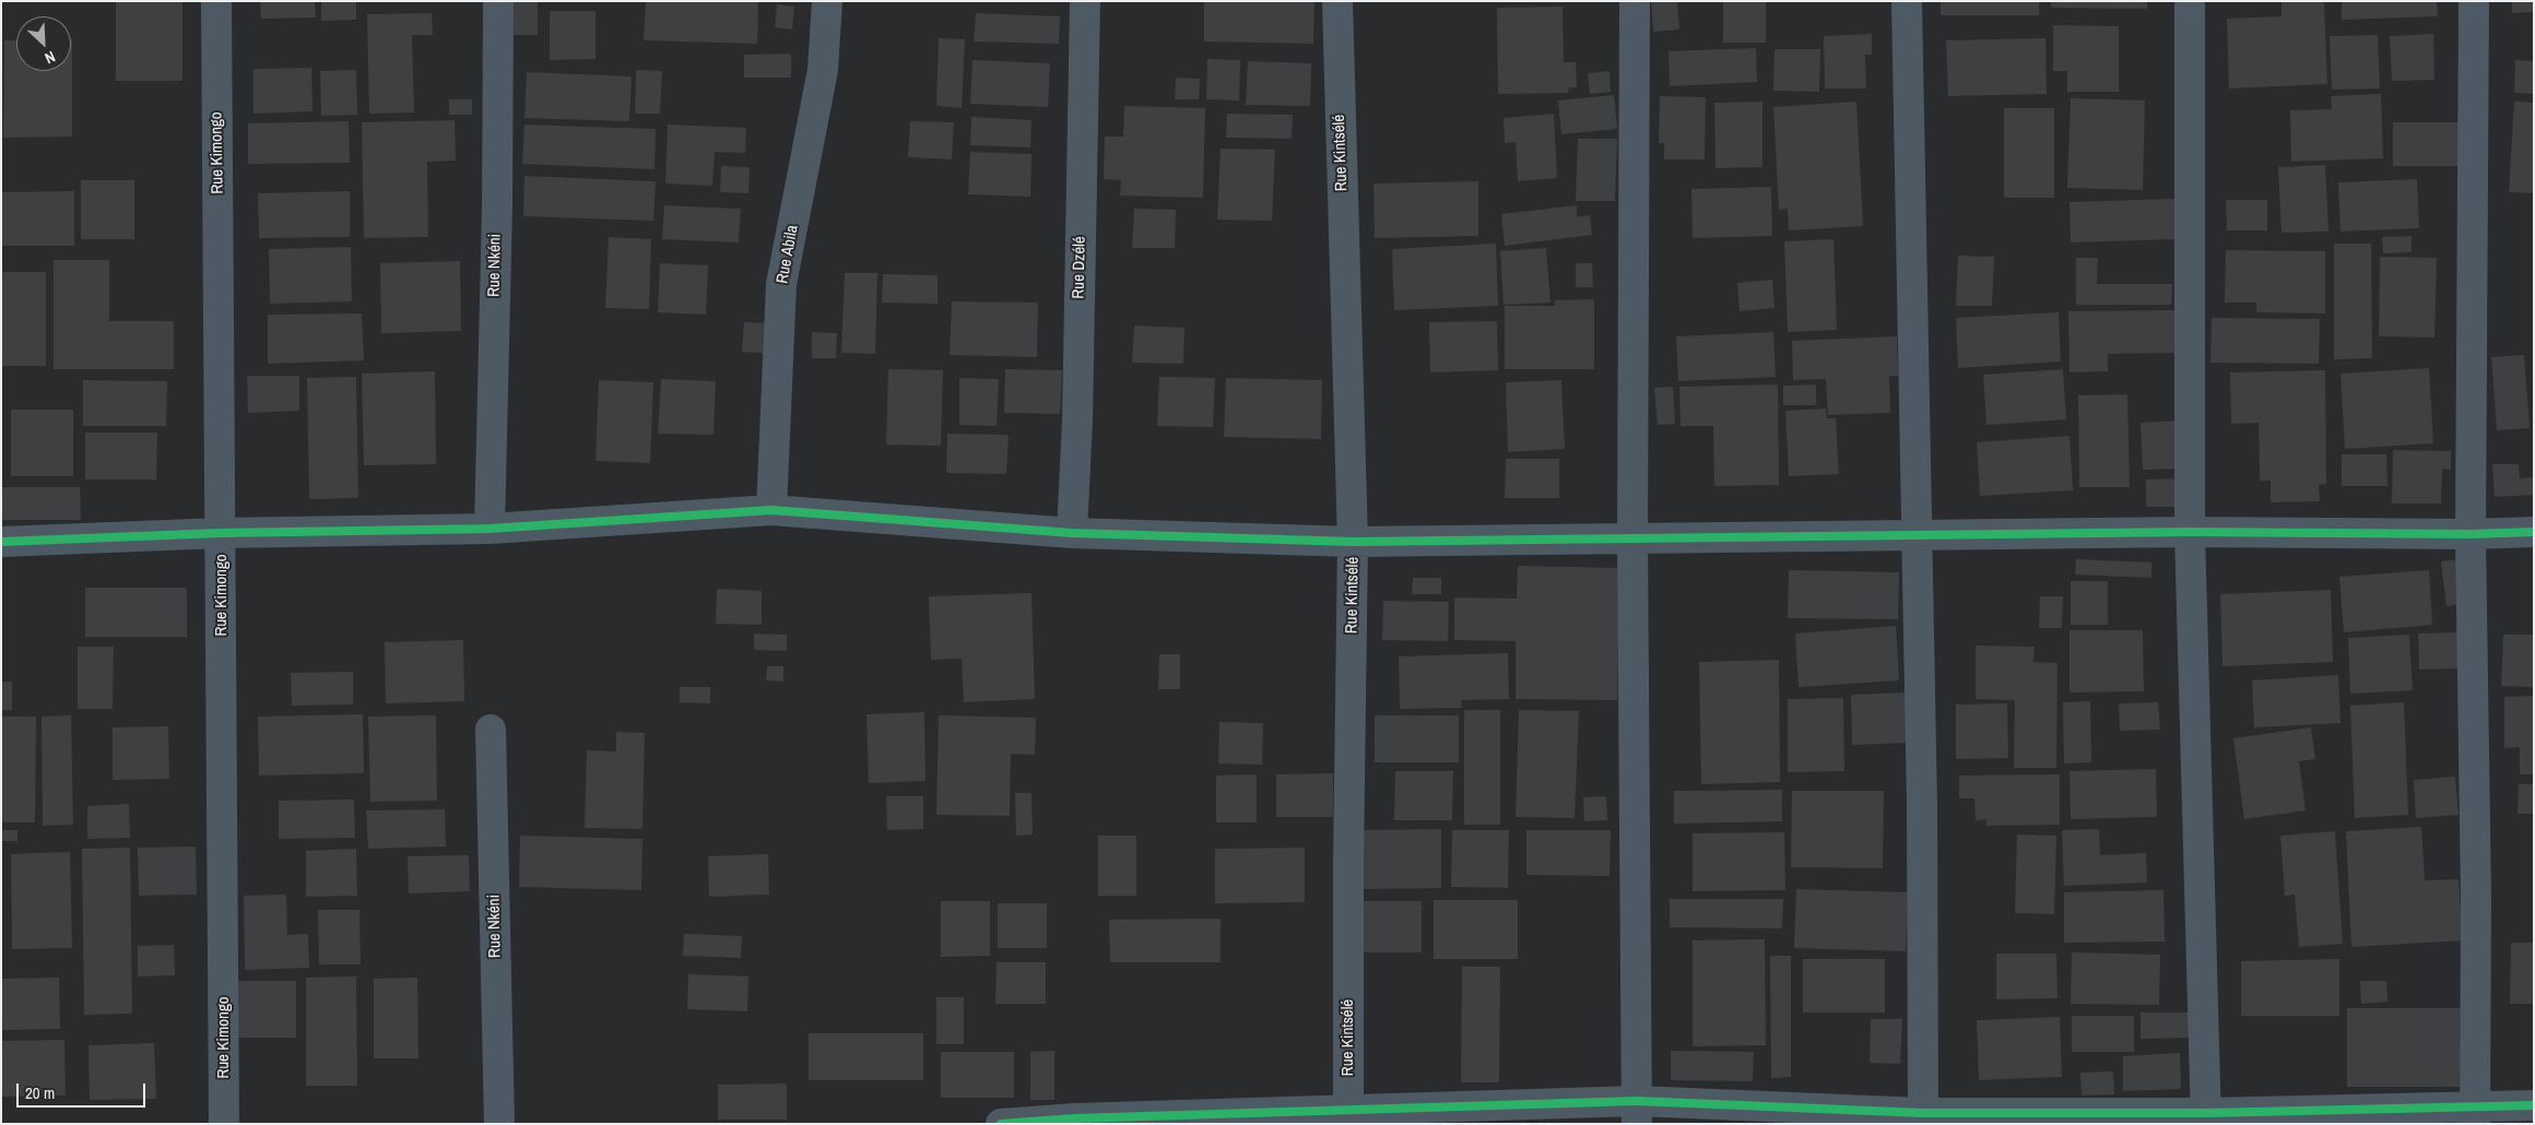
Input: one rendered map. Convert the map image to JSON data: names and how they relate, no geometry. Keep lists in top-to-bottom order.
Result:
{
  "streets": {
    "street": [
      "Rue Kimongo",
      "Rue Kintsélé",
      "Rue Abila",
      "Rue Nkéni",
      "Rue Dzélé"
    ]
  },
  "scale_bar": "20 m",
  "north": "bottom right"
}
